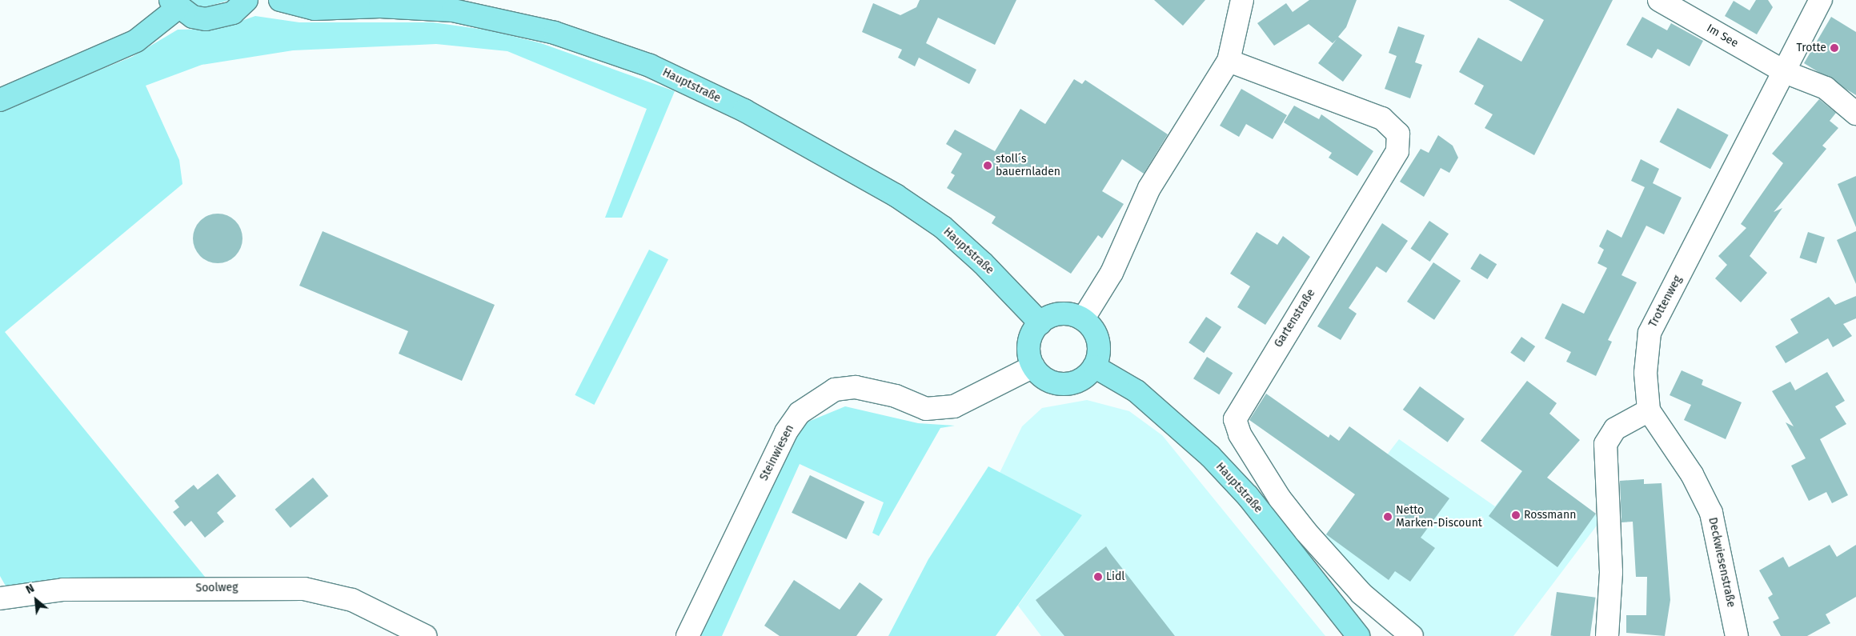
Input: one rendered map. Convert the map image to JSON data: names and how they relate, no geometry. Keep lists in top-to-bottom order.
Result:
{
  "streets": {
    "main road": ["Hauptstraße"],
    "street": [
      "Im See",
      "Trottenweg",
      "Gartenstraße",
      "Steinwiesen",
      "Deckwiesenstraße",
      "Soolweg"
    ]
  },
  "crossings": [
    ["Im See", "Trottenweg"],
    ["Hauptstraße", "Steinwiesen"],
    ["Trottenweg", "Deckwiesenstraße"]
  ],
  "places": [
    "Trotte",
    "stoll´s bauernladen",
    "Rossmann",
    "Netto Marken-Discount",
    "Lidl"
  ],
  "north": "top left"
}
